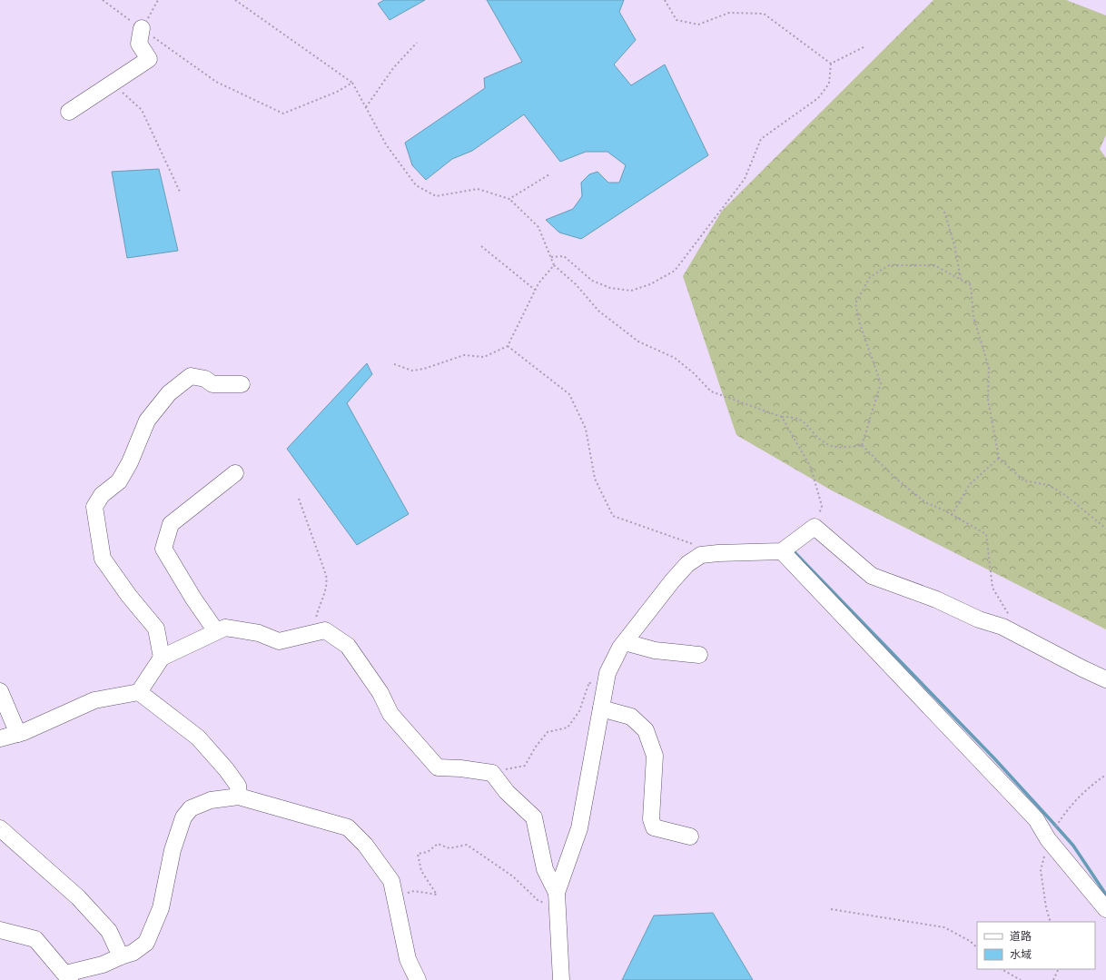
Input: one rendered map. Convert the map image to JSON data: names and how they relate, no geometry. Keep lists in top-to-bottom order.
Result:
{
  "legend": ["道路", "水域"]
}
